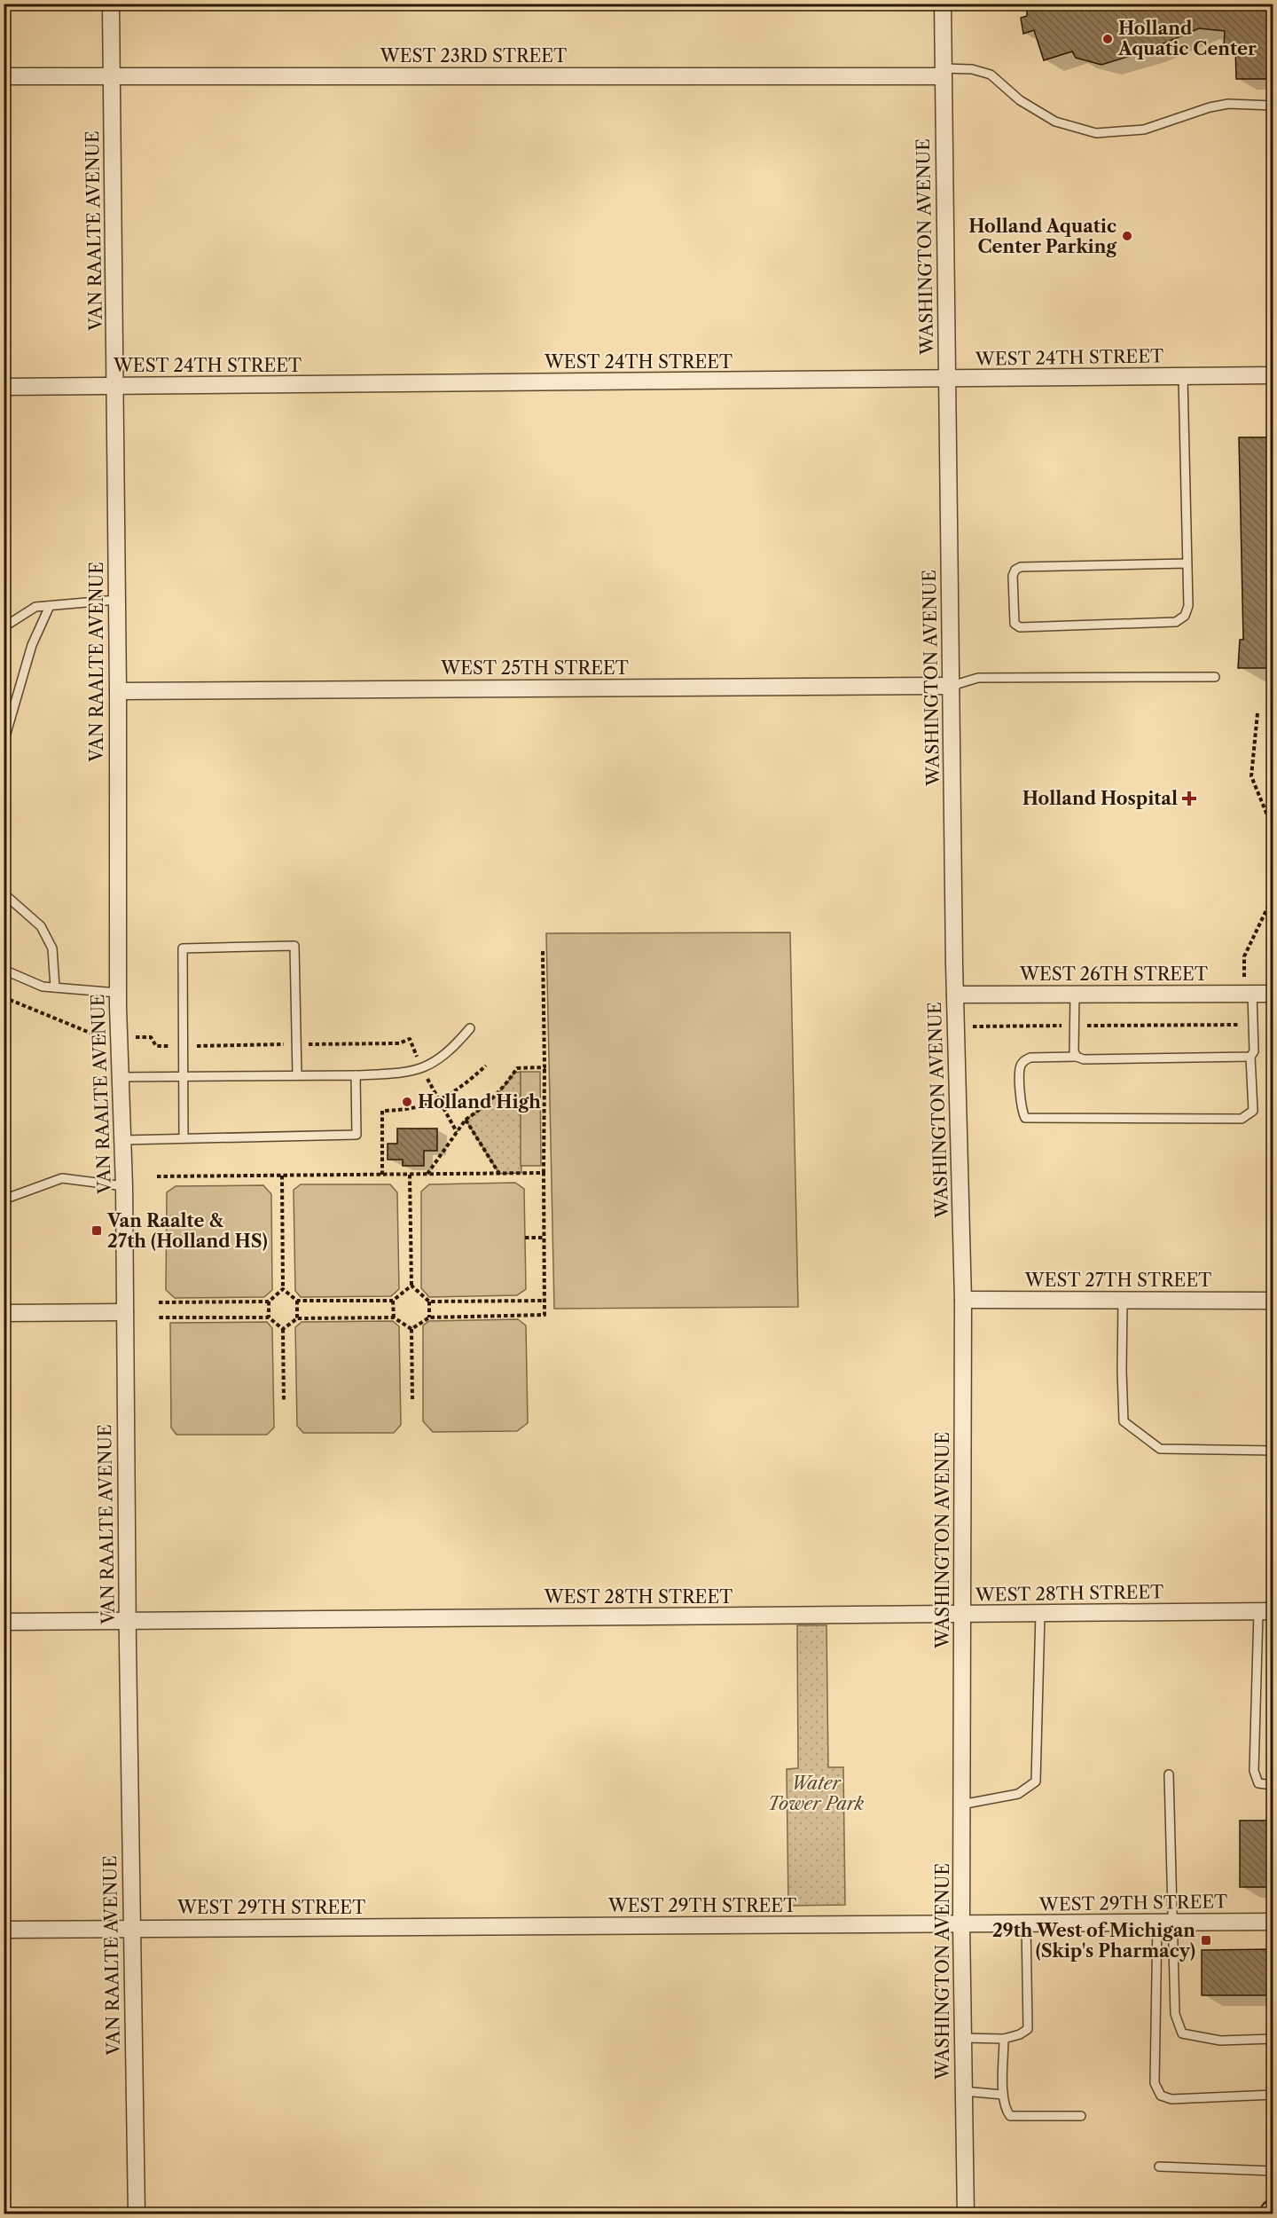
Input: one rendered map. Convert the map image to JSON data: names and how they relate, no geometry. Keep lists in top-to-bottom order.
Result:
{
  "streets": {
    "street": [
      "WEST 23RD STREET",
      "VAN RAALTE AVENUE",
      "WASHINGTON AVENUE",
      "WEST 24TH STREET",
      "WEST 25TH STREET",
      "WEST 26TH STREET",
      "WEST 27TH STREET",
      "WEST 28TH STREET",
      "WEST 29TH STREET"
    ]
  },
  "crossings": [
    ["WEST 23RD STREET", "VAN RAALTE AVENUE"],
    ["WEST 23RD STREET", "WASHINGTON AVENUE"],
    ["VAN RAALTE AVENUE", "WEST 24TH STREET"],
    ["VAN RAALTE AVENUE", "WEST 25TH STREET"],
    ["VAN RAALTE AVENUE", "WEST 28TH STREET"],
    ["VAN RAALTE AVENUE", "WEST 29TH STREET"],
    ["WASHINGTON AVENUE", "WEST 24TH STREET"],
    ["WASHINGTON AVENUE", "WEST 25TH STREET"],
    ["WASHINGTON AVENUE", "WEST 26TH STREET"],
    ["WASHINGTON AVENUE", "WEST 27TH STREET"],
    ["WASHINGTON AVENUE", "WEST 28TH STREET"],
    ["WASHINGTON AVENUE", "WEST 29TH STREET"]
  ],
  "parks": ["Water Tower Park"],
  "places": {
    "other": ["Holland Aquatic Center", "Holland Aquatic Center Parking", "Holland High"],
    "health": ["Holland Hospital"],
    "transit": ["Van Raalte & 27th (Holland HS)", "29th West of Michigan (Skip's Pharmacy)"]
  }
}
